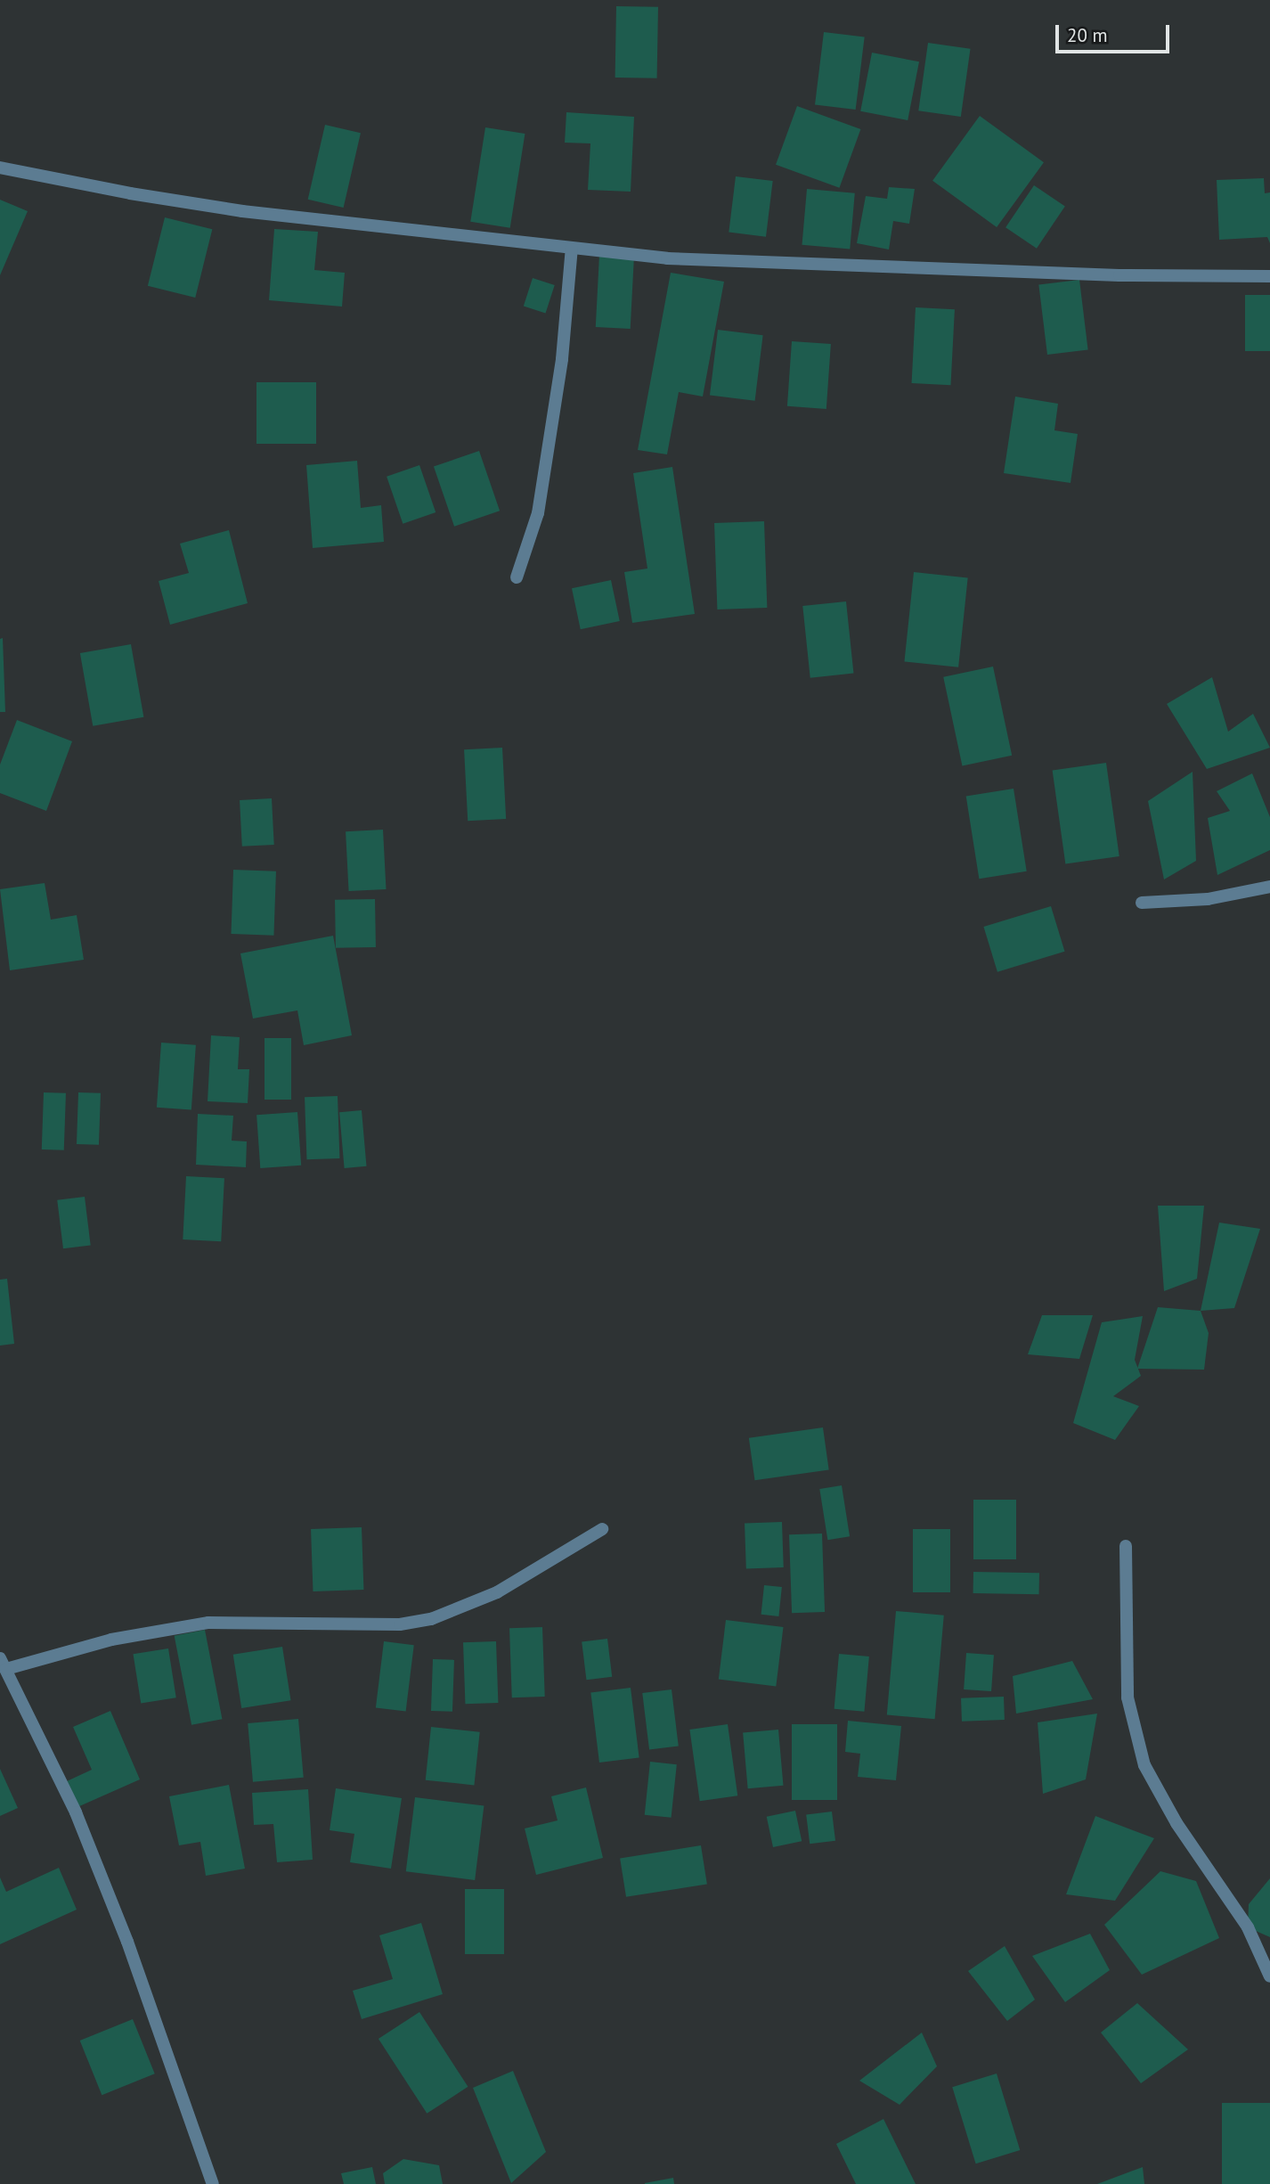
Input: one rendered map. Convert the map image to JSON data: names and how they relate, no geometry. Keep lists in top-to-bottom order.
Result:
{
  "scale_bar": "20 m"
}
